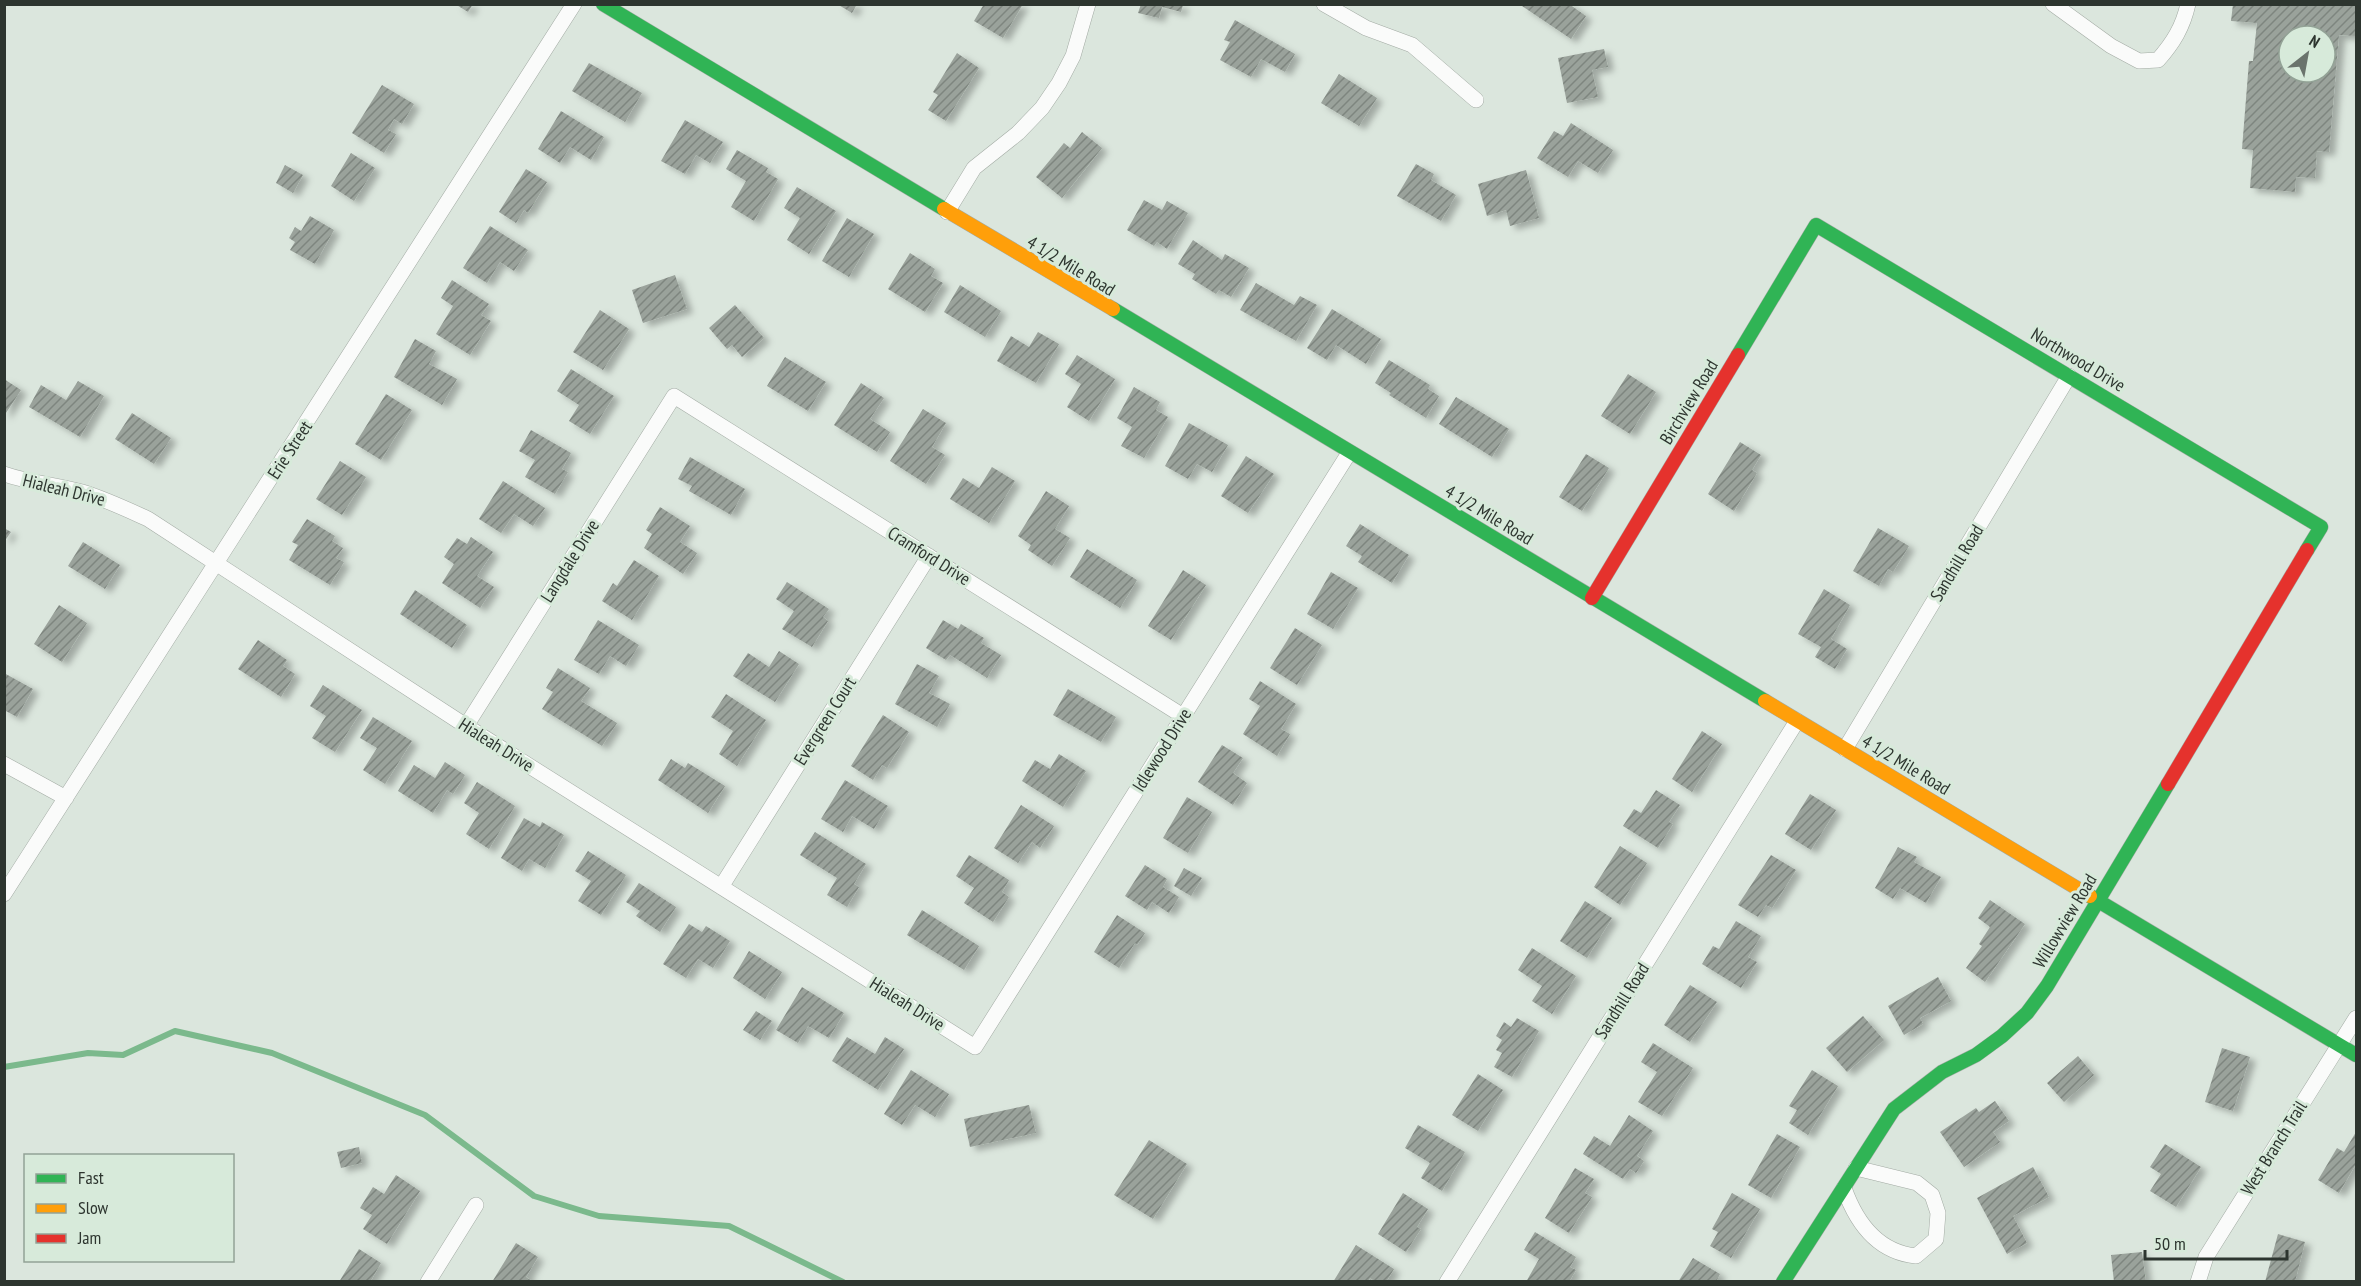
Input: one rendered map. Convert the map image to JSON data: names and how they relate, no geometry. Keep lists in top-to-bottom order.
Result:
{
  "streets": {
    "street": [
      "4 1/2 Mile Road",
      "Northwood Drive",
      "Birchview Road",
      "Erie Street",
      "Hialeah Drive",
      "Cramford Drive",
      "Langdale Drive",
      "Sandhill Road",
      "Evergreen Court",
      "Idlewood Drive",
      "Willowview Road",
      "West Branch Trail"
    ]
  },
  "crossings": [
    ["4 1/2 Mile Road", "Birchview Road"],
    ["4 1/2 Mile Road", "Sandhill Road"],
    ["4 1/2 Mile Road", "Idlewood Drive"],
    ["4 1/2 Mile Road", "Willowview Road"],
    ["4 1/2 Mile Road", "West Branch Trail"],
    ["Northwood Drive", "Birchview Road"],
    ["Northwood Drive", "Sandhill Road"],
    ["Northwood Drive", "Willowview Road"],
    ["Erie Street", "Hialeah Drive"],
    ["Hialeah Drive", "Langdale Drive"],
    ["Hialeah Drive", "Evergreen Court"],
    ["Hialeah Drive", "Idlewood Drive"],
    ["Cramford Drive", "Langdale Drive"],
    ["Cramford Drive", "Evergreen Court"],
    ["Cramford Drive", "Idlewood Drive"]
  ],
  "legend": ["Fast", "Slow", "Jam"],
  "scale_bar": "50 m",
  "north": "top right"
}
